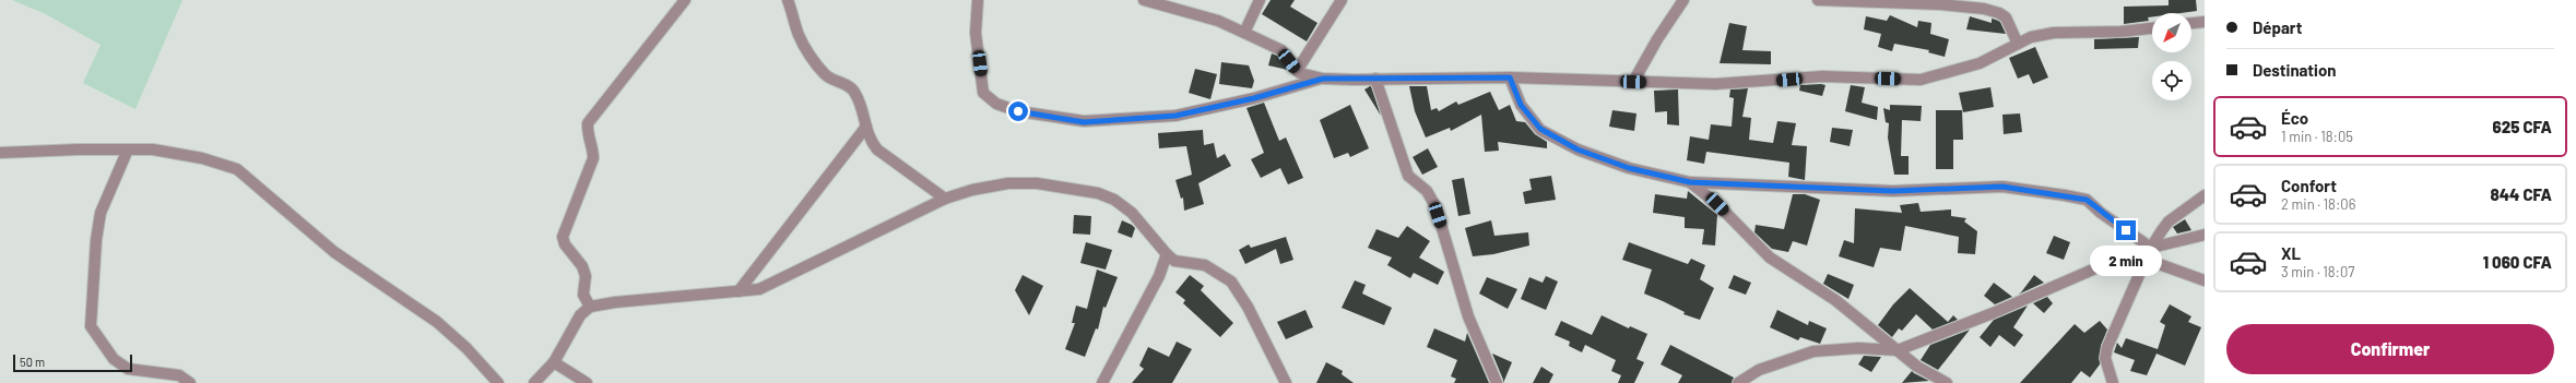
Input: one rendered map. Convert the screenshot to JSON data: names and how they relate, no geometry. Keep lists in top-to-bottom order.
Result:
{
  "scale_bar": "50 m",
  "north": "bottom left",
  "page": {
    "banner": ["Départ", "Destination"],
    "list": [
      {
        "name": "Éco",
        "note": "1 min · 18:05",
        "value": "625 CFA"
      },
      {
        "name": "Confort",
        "note": "2 min · 18:06",
        "value": "844 CFA"
      },
      {
        "name": "XL",
        "note": "3 min · 18:07",
        "value": "1 060 CFA"
      }
    ],
    "bubble": "2 min",
    "buttons": "Confirmer",
    "scale": "50 m"
  }
}
